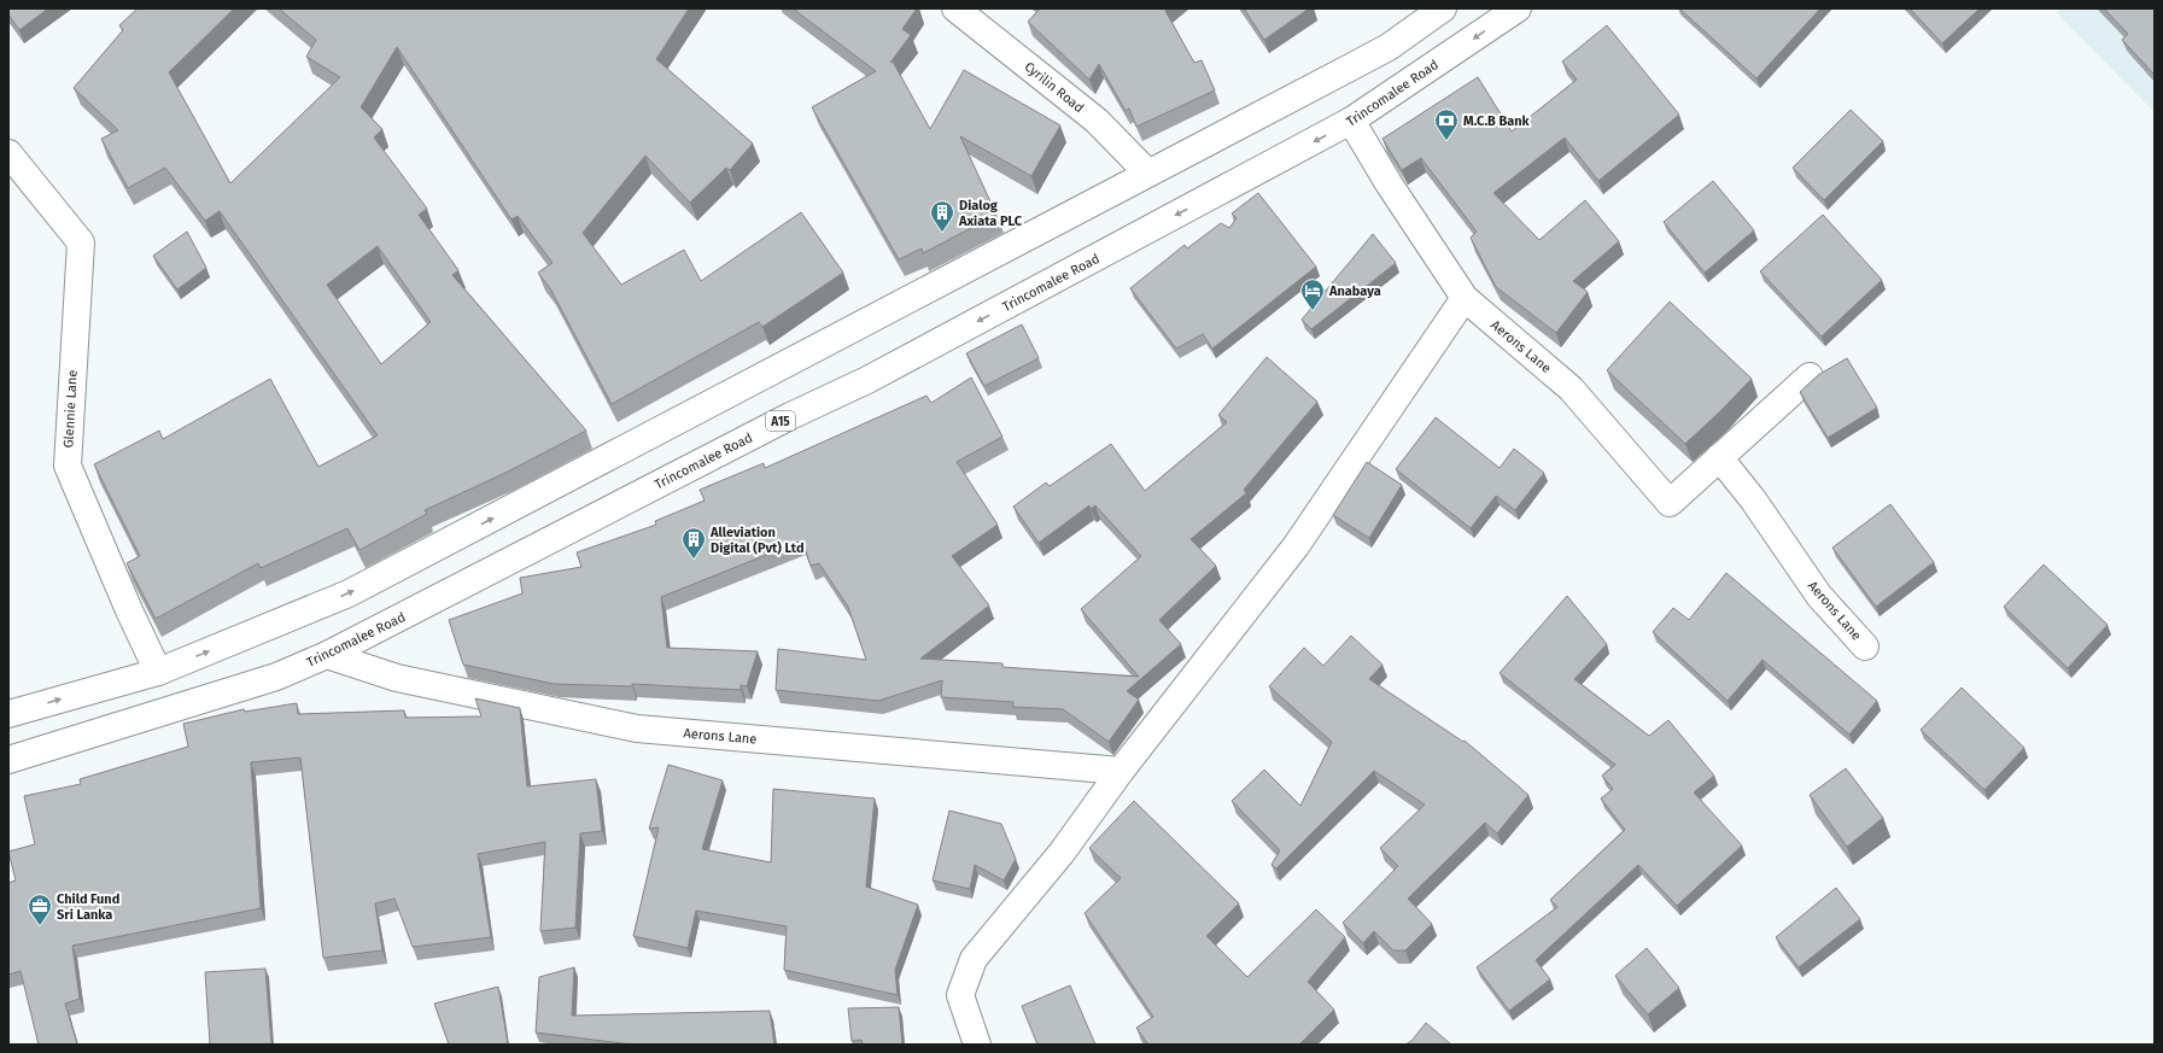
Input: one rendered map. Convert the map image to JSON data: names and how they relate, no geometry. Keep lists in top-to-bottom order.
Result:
{
  "streets": {
    "main road": [
      "Cyrilin Road",
      "Trincomalee Road",
      "Aerons Lane",
      "Glennie Lane",
      "A15"
    ]
  },
  "crossings": [
    ["Trincomalee Road", "Aerons Lane"]
  ],
  "places": {
    "bank": ["M.C.B Bank"],
    "building": ["Dialog Axiata PLC", "Alleviation Digital (Pvt) Ltd"],
    "hotel": ["Anabaya"],
    "office": ["Child Fund Sri Lanka"]
  }
}
